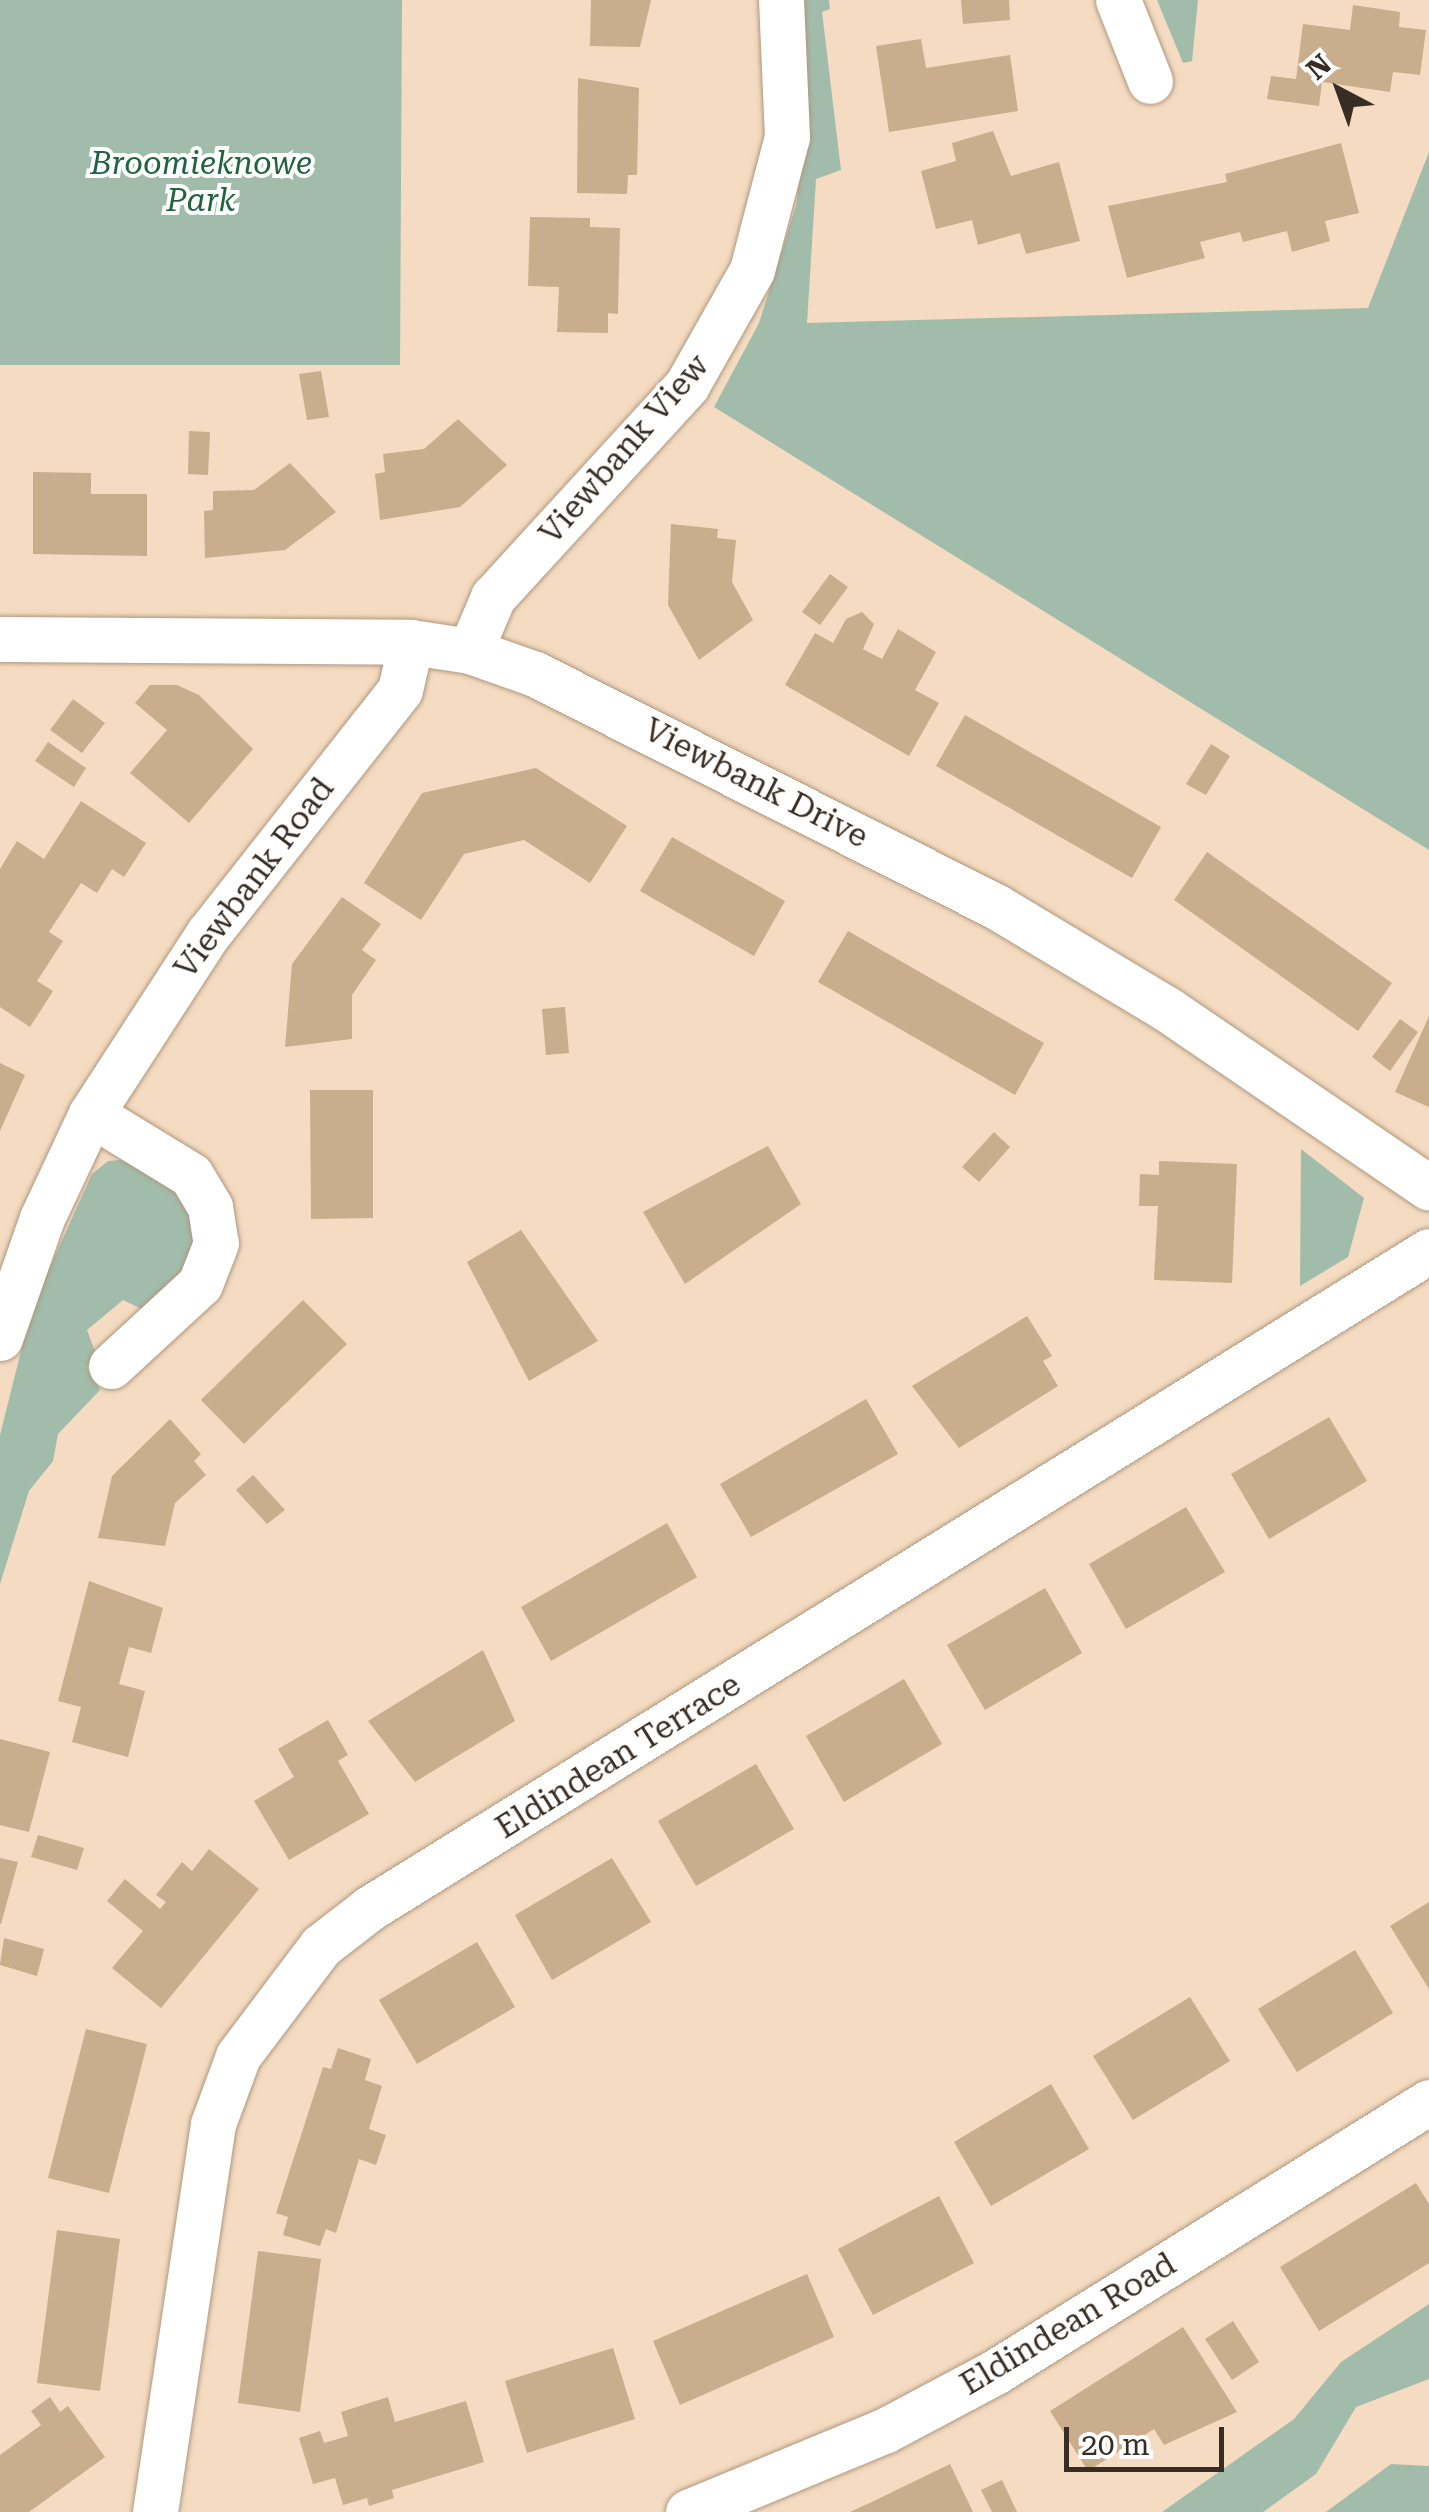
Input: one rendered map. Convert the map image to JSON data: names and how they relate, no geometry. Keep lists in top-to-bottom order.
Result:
{
  "streets": {
    "street": [
      "Viewbank View",
      "Viewbank Drive",
      "Viewbank Road",
      "Eldindean Terrace",
      "Eldindean Road"
    ]
  },
  "crossings": [
    ["Viewbank View", "Viewbank Drive"],
    ["Viewbank Drive", "Viewbank Road"]
  ],
  "parks": ["Broomieknowe Park"],
  "scale_bar": "20 m",
  "north": "top left"
}
